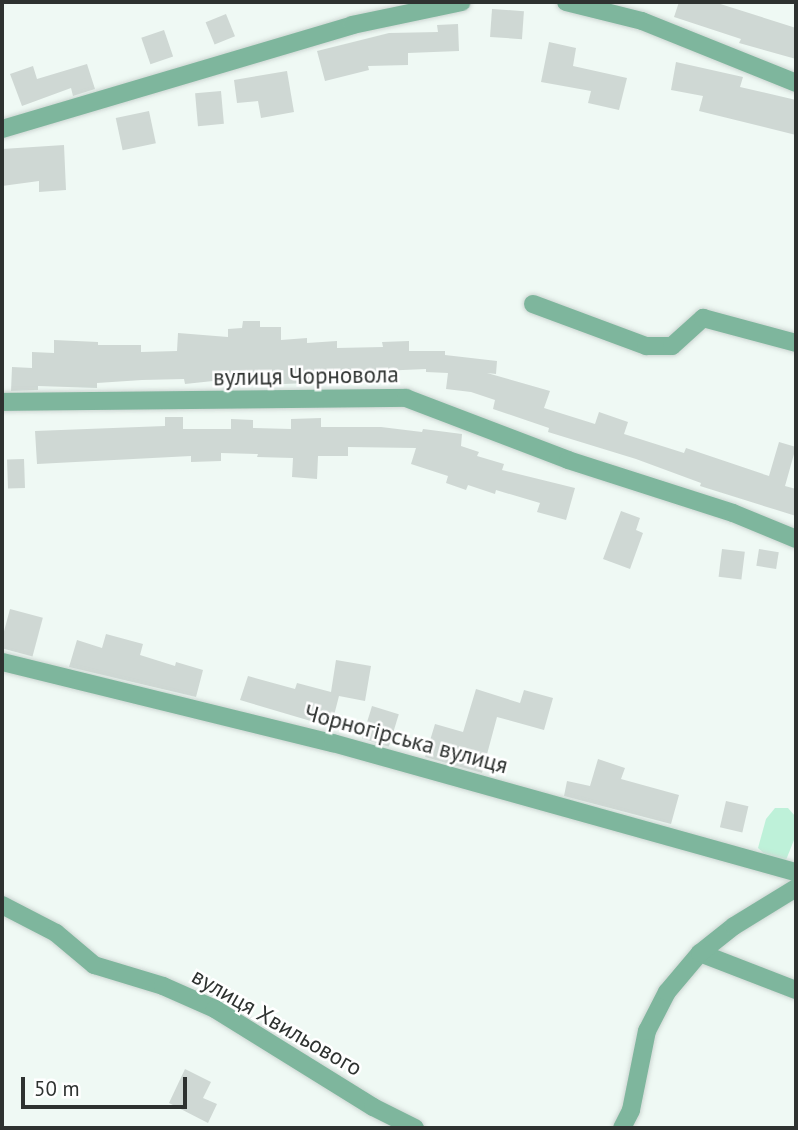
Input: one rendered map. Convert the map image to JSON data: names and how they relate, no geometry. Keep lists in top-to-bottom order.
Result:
{
  "streets": {
    "street": ["вулиця Чорновола", "Чорногірська вулиця", "вулиця Хвильового"]
  },
  "scale_bar": "50 m"
}
